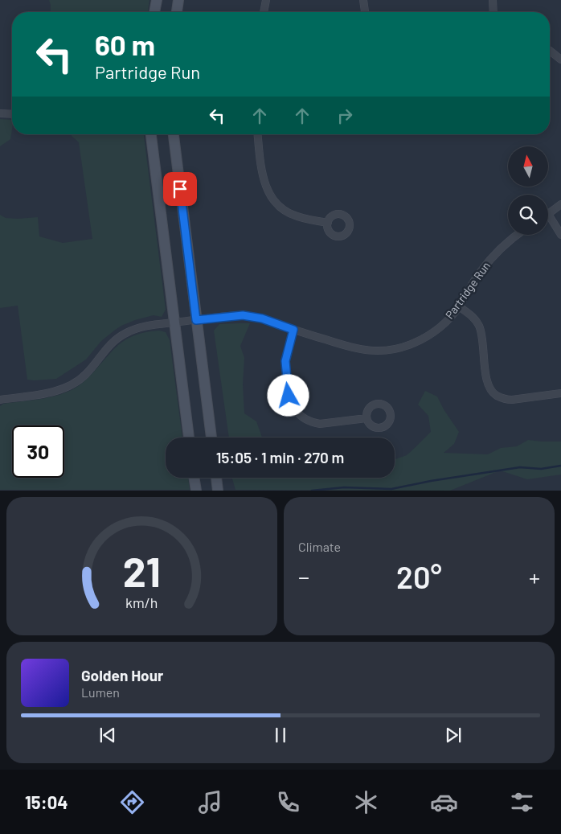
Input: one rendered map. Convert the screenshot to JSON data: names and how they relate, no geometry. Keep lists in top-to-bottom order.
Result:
{
  "streets": {
    "street": ["Partridge Run"]
  },
  "north": "top",
  "page": {
    "turn": ["60 m", "Partridge Run"],
    "limit": "30",
    "trip": "15:05 · 1 min · 270 m",
    "tile": "Climate",
    "heat": ["−", "20°", "+"],
    "song": ["Golden Hour", "Lumen"],
    "tabs": "15:04",
    "gauge": ["21", "km/h"]
  }
}
